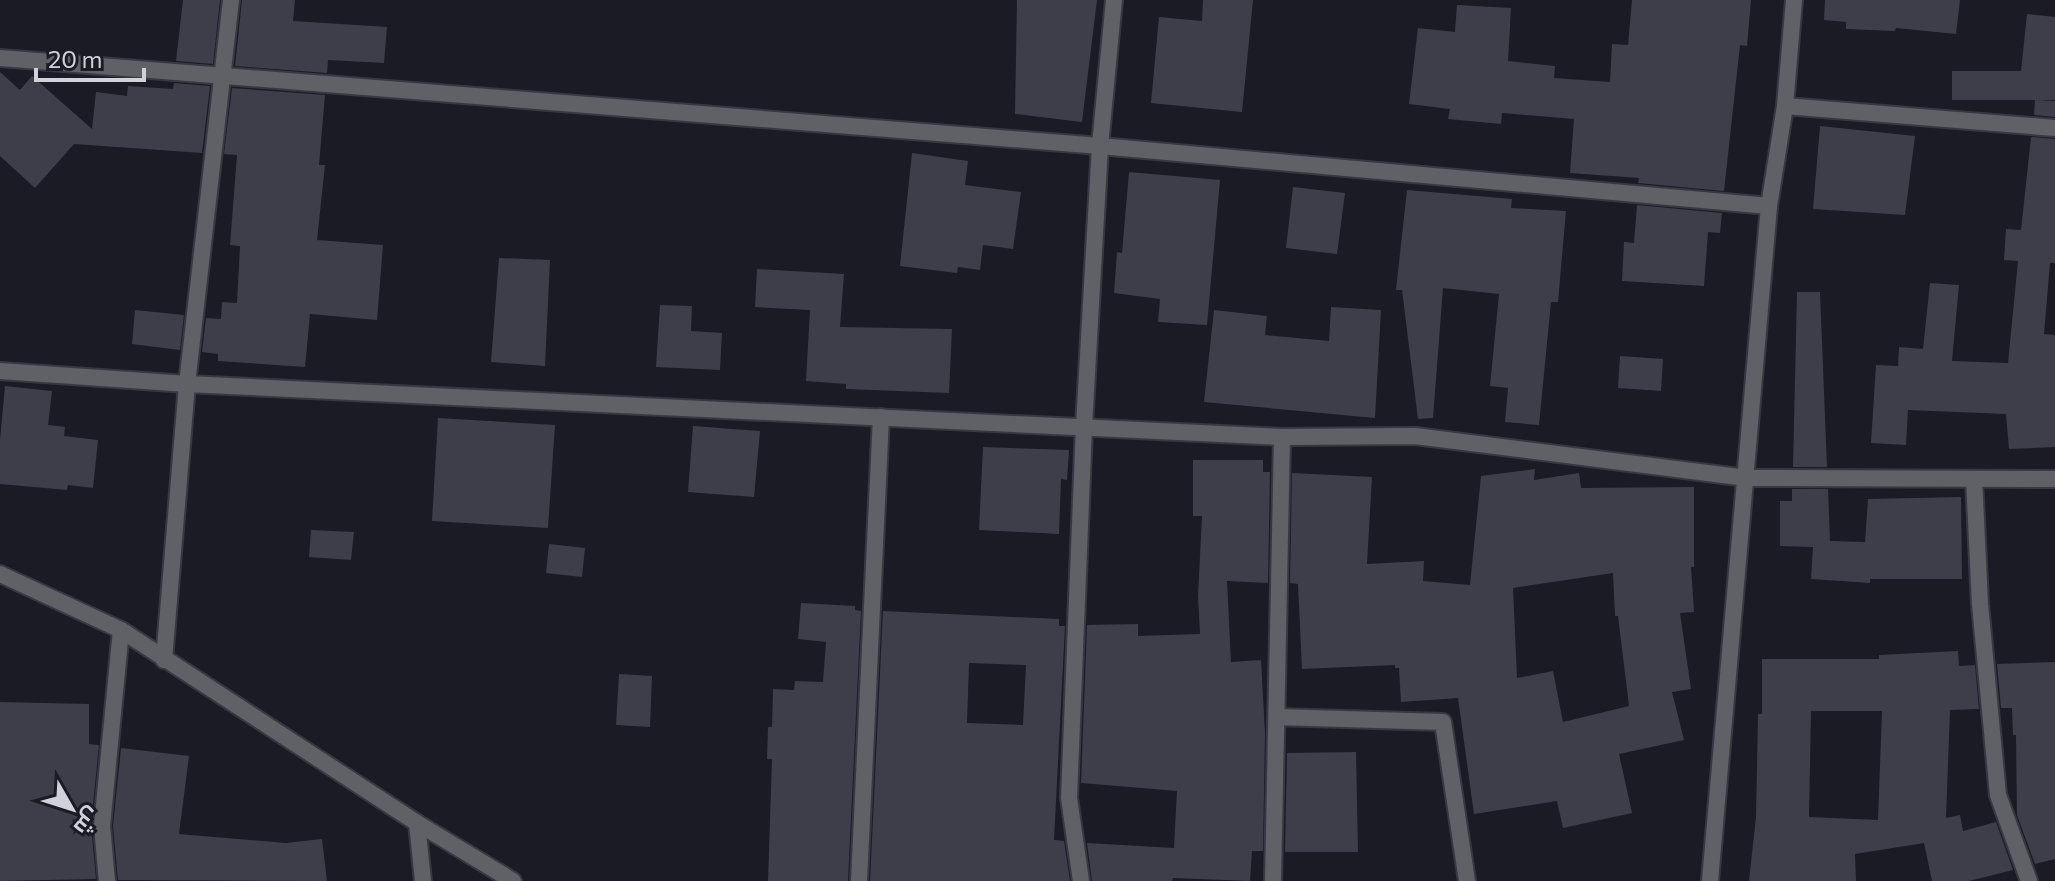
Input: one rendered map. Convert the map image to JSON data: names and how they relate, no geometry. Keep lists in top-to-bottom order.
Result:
{
  "scale_bar": "20 m",
  "north": "bottom right"
}
